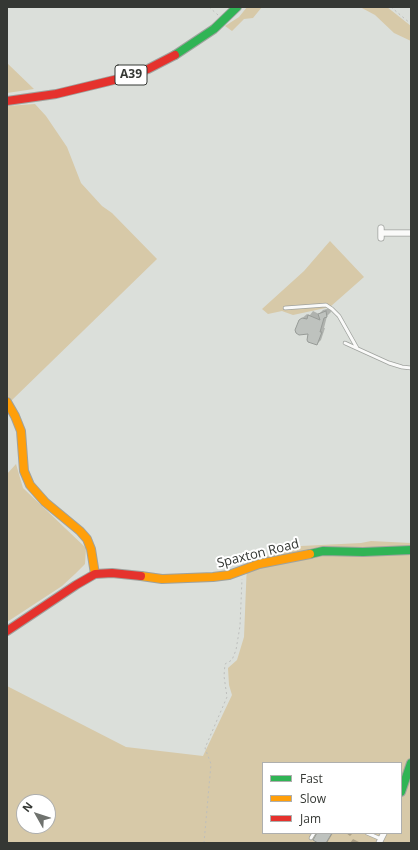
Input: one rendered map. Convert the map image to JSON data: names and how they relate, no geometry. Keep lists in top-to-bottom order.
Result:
{
  "streets": {
    "street": ["A39", "Spaxton Road"]
  },
  "legend": ["Fast", "Slow", "Jam"],
  "north": "top left"
}
